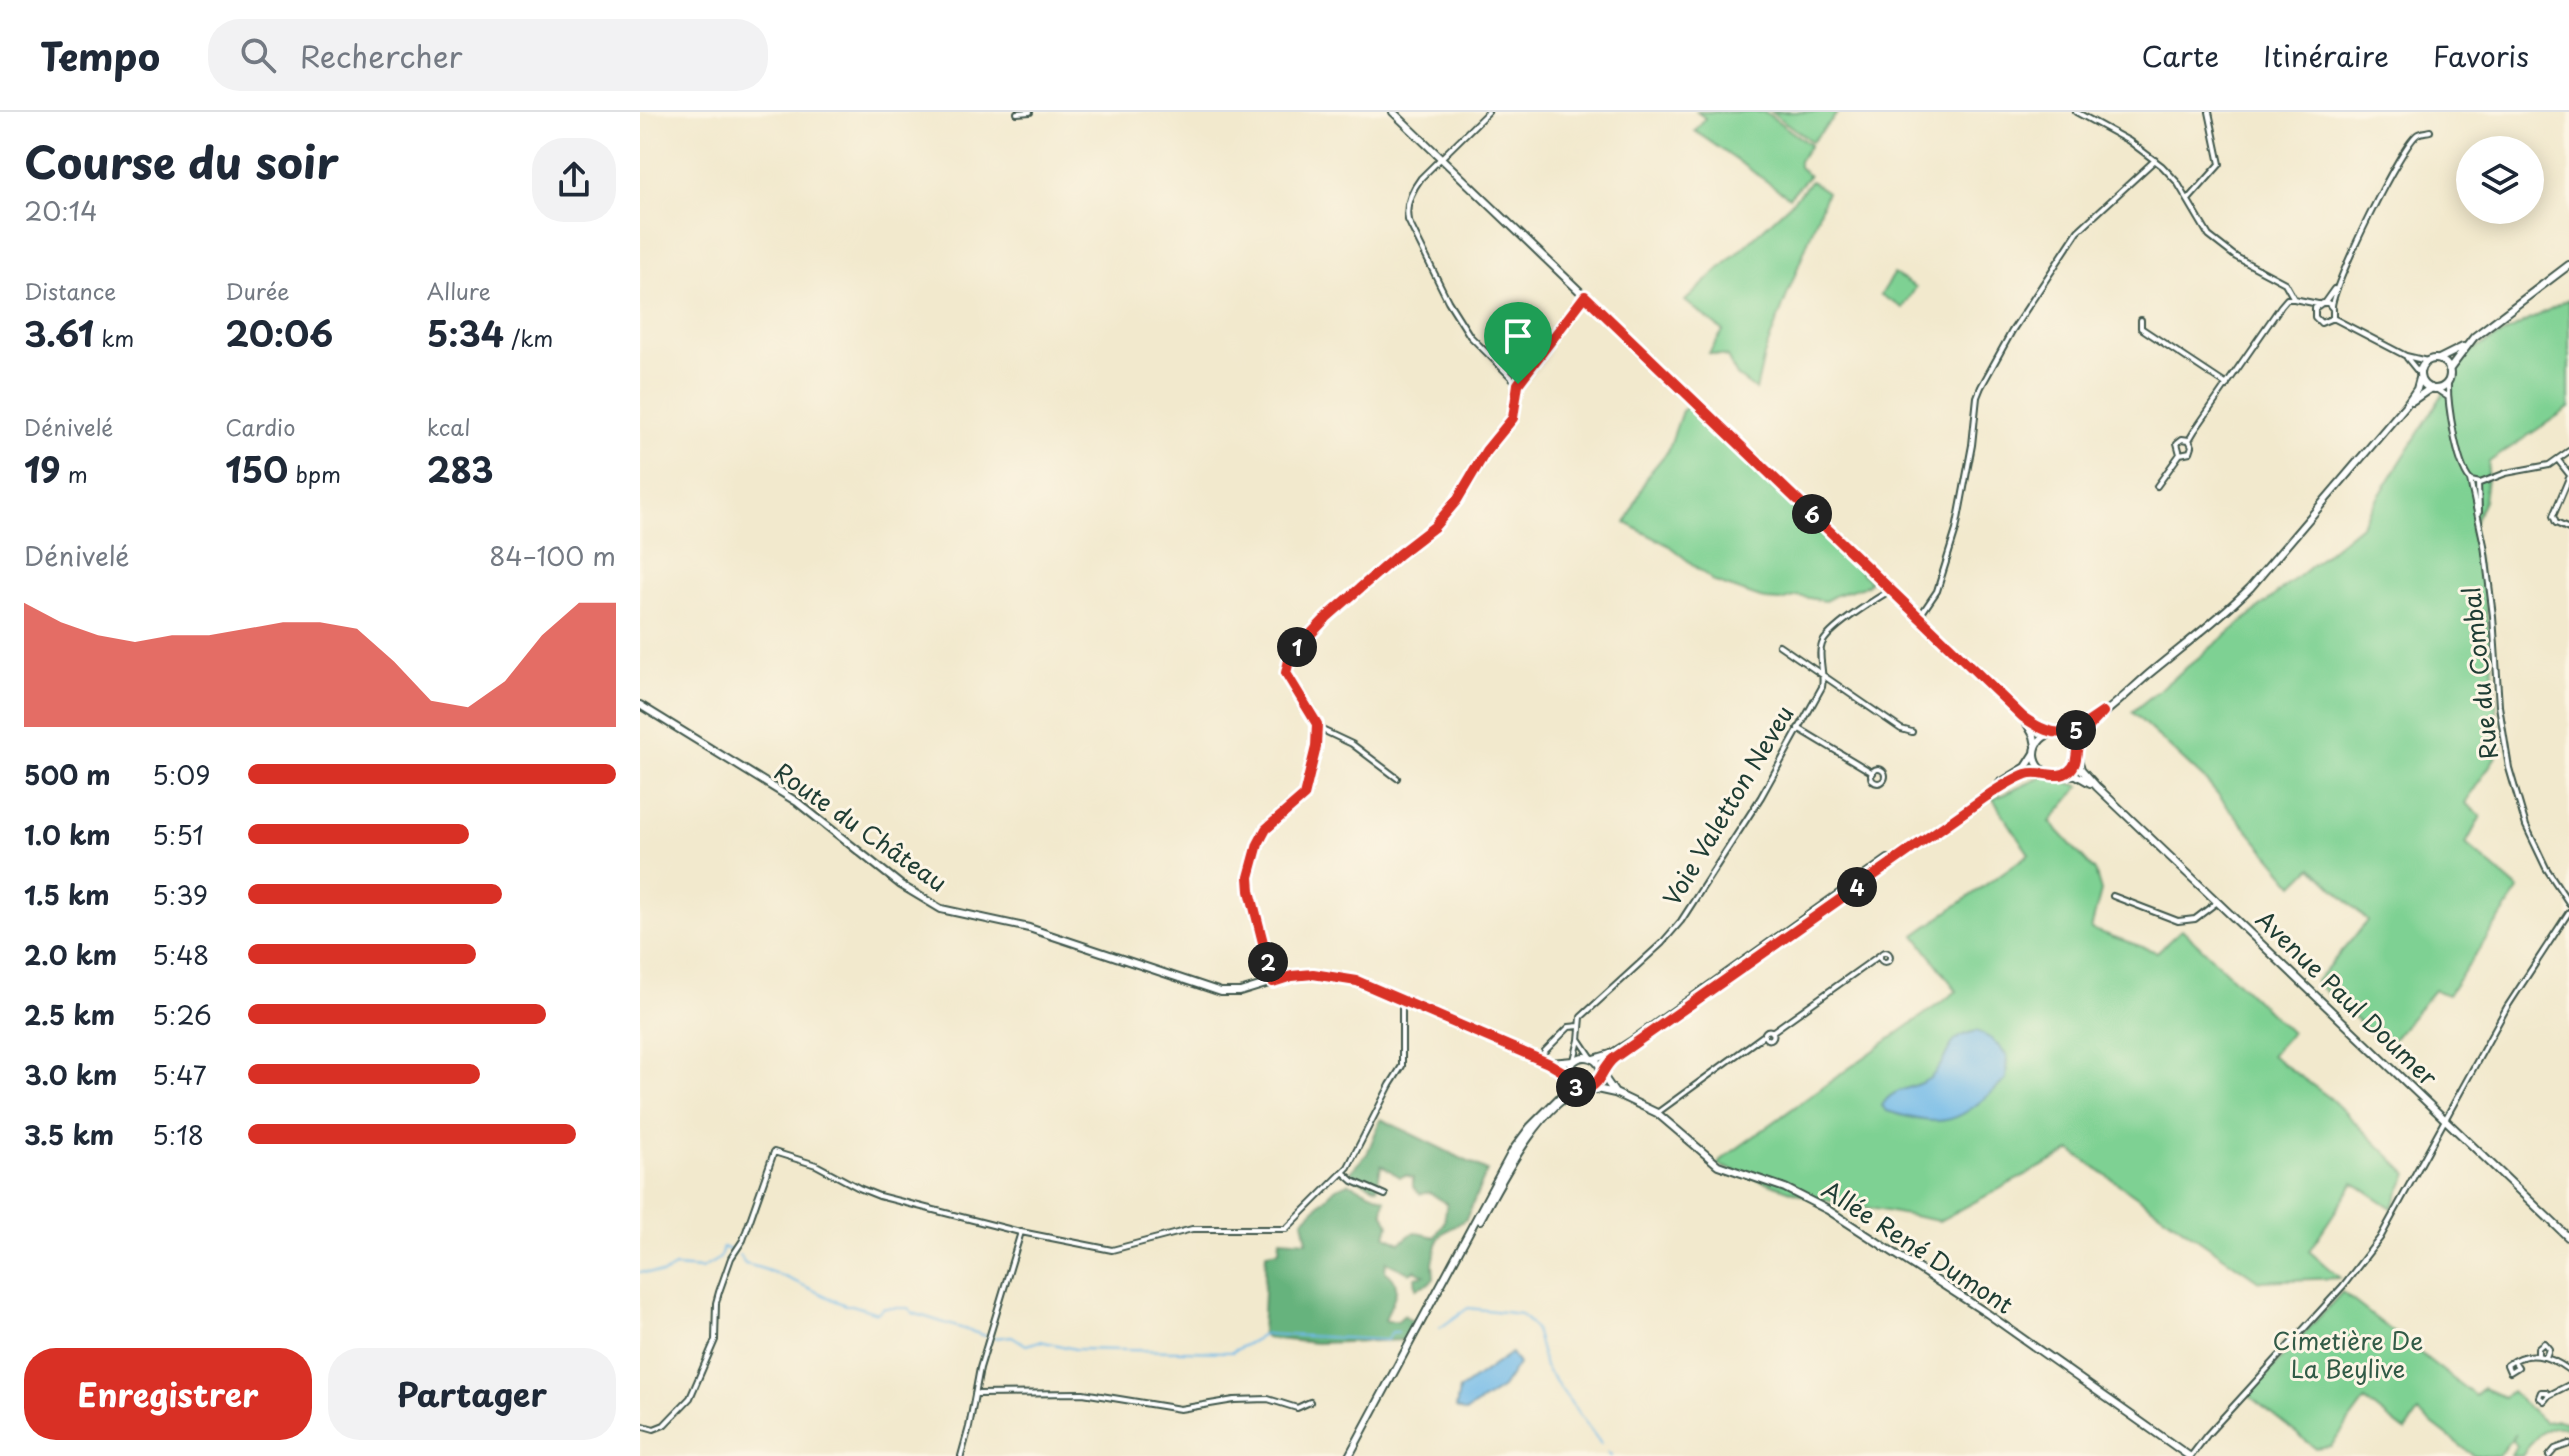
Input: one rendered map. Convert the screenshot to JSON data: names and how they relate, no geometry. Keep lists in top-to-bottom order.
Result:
{
  "streets": {
    "main road": ["Route du Château", "Avenue Paul Doumer", "Allée René Dumont"],
    "street": ["Rue du Combal", "Voie Valetton Neveu"]
  },
  "crossings": [
    ["Route du Château", "Allée René Dumont"]
  ],
  "parks": ["Cimetière De La Beylive"],
  "page": {
    "header": "Tempo",
    "search": "Rechercher",
    "nav": ["Carte", "Itinéraire", "Favoris"],
    "heading": ["Course du soir", "20:14"],
    "stats": [
      ["Distance", "3.61 km"],
      ["Durée", "20:06"],
      ["Allure", "5:34 /km"],
      ["Dénivelé", "19 m"],
      ["Cardio", "150 bpm"],
      ["kcal", "283"]
    ],
    "pins": [
      "6",
      "1",
      "5",
      "4",
      "2",
      "3"
    ],
    "chart": ["Dénivelé", "84–100 m"],
    "list": [
      {
        "name": "500 m",
        "note": "5:09"
      },
      {
        "name": "1.0 km",
        "note": "5:51"
      },
      {
        "name": "1.5 km",
        "note": "5:39"
      },
      {
        "name": "2.0 km",
        "note": "5:48"
      },
      {
        "name": "2.5 km",
        "note": "5:26"
      },
      {
        "name": "3.0 km",
        "note": "5:47"
      },
      {
        "name": "3.5 km",
        "note": "5:18"
      }
    ],
    "buttons": ["Enregistrer", "Partager"]
  }
}
